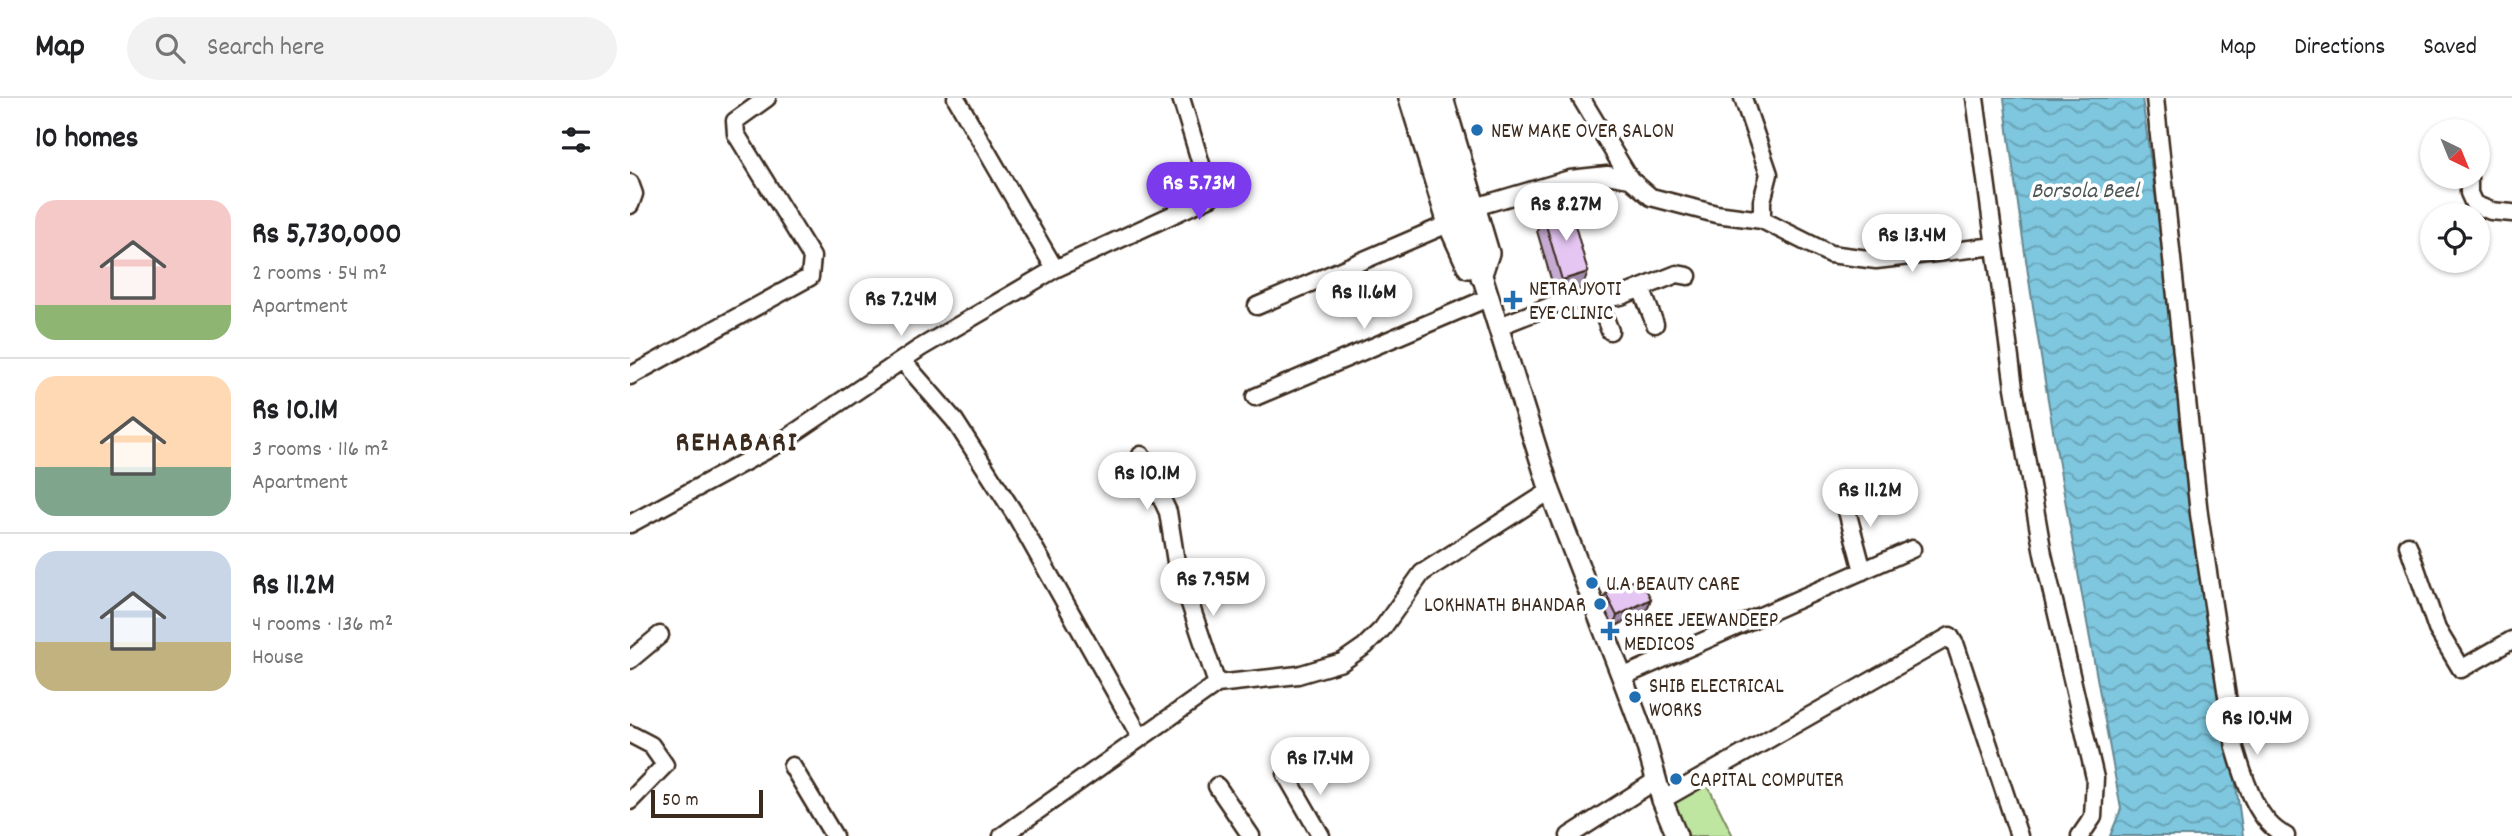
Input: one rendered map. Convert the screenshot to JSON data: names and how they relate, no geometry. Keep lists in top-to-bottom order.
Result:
{
  "districts": ["REHABARI"],
  "water": ["Borsola Beel"],
  "places": {
    "other": [
      "NEW MAKE OVER SALON",
      "U.A BEAUTY CARE",
      "LOKHNATH BHANDAR",
      "SHIB ELECTRICAL WORKS",
      "CAPITAL COMPUTER"
    ],
    "health": ["NETRAJYOTI EYE CLINIC", "SHREE JEEWANDEEP MEDICOS"]
  },
  "scale_bar": "50 m",
  "north": "bottom right",
  "page": {
    "header": "Map",
    "search": "Search here",
    "nav": ["Map", "Directions", "Saved"],
    "heading": "10 homes",
    "price": [
      "Rs 5.73M",
      "Rs 8.27M",
      "Rs 13.4M",
      "Rs 11.6M",
      "Rs 7.24M",
      "Rs 10.1M",
      "Rs 11.2M",
      "Rs 7.95M",
      "Rs 10.4M",
      "Rs 17.4M"
    ],
    "list": [
      {
        "name": "Rs 5,730,000",
        "note": "2 rooms · 54 m² · Apartment"
      },
      {
        "name": "Rs 10.1M",
        "note": "3 rooms · 116 m² · Apartment"
      },
      {
        "name": "Rs 11.2M",
        "note": "4 rooms · 136 m² · House"
      }
    ],
    "scale": "50 m"
  }
}
